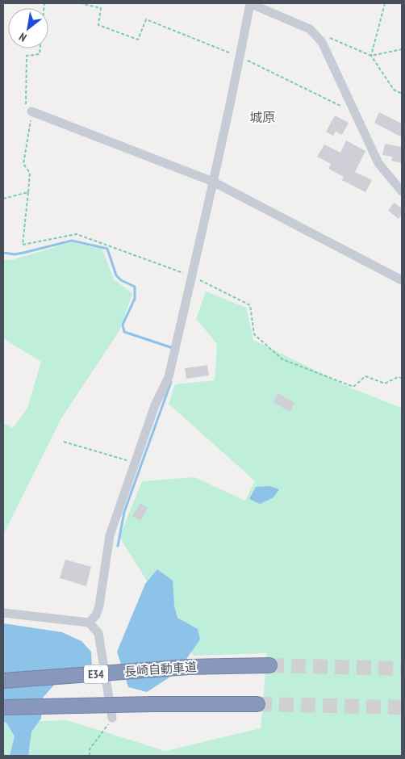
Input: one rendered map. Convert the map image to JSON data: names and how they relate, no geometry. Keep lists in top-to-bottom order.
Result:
{
  "streets": {
    "highway": ["長崎自動車道", "E34"]
  },
  "districts": ["城原"],
  "north": "bottom left"
}
